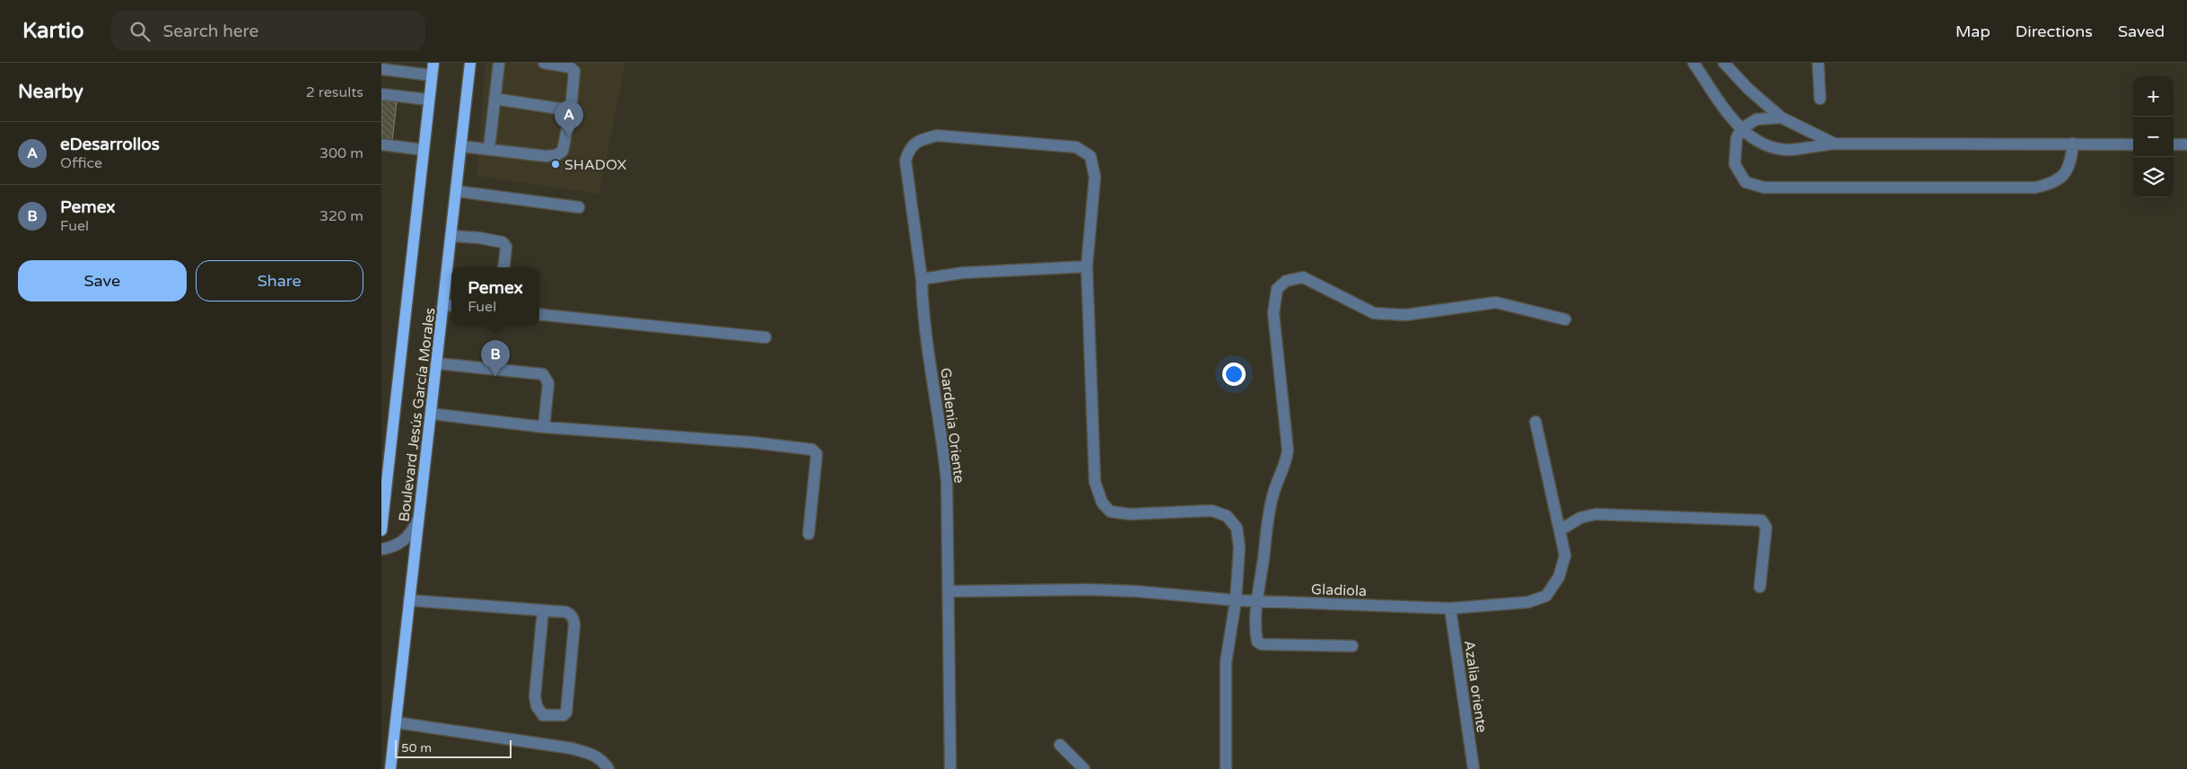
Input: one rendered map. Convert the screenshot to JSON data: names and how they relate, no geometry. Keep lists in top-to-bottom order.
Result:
{
  "streets": {
    "main road": ["Boulevard Jesús García Morales"],
    "street": ["Gardenia Oriente", "Gladiola", "Azalia oriente"]
  },
  "crossings": [
    ["Gardenia Oriente", "Gladiola"],
    ["Gladiola", "Azalia oriente"]
  ],
  "places": ["SHADOX"],
  "scale_bar": "50 m",
  "page": {
    "header": "Kartio",
    "search": "Search here",
    "nav": ["Map", "Directions", "Saved"],
    "heading": ["Nearby", "2 results"],
    "map_buttons": ["+", "−"],
    "pins": ["A", "B"],
    "list": [
      {
        "mark": "A",
        "name": "eDesarrollos",
        "note": "Office",
        "value": "300 m"
      },
      {
        "mark": "B",
        "name": "Pemex",
        "note": "Fuel",
        "value": "320 m"
      }
    ],
    "buttons": ["Save", "Share"],
    "popup": ["Pemex", "Fuel"],
    "scale": "50 m"
  }
}
